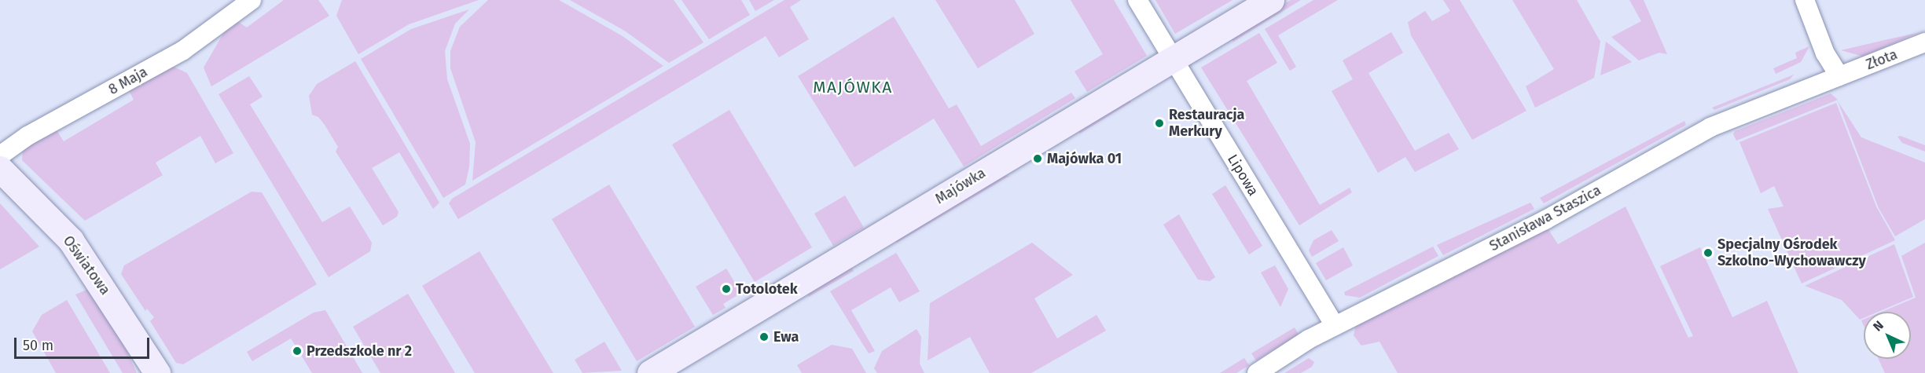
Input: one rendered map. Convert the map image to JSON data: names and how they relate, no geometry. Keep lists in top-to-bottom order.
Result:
{
  "streets": {
    "street": [
      "Złota",
      "8 Maja",
      "Lipowa",
      "Majówka",
      "Stanisława Staszica",
      "Oświatowa"
    ]
  },
  "crossings": [
    ["Złota", "Stanisława Staszica"],
    ["Lipowa", "Majówka"],
    ["Lipowa", "Stanisława Staszica"]
  ],
  "districts": ["MAJÓWKA"],
  "places": [
    "Restauracja Merkury",
    "Majówka 01",
    "Specjalny Ośrodek Szkolno-Wychowawczy",
    "Totolotek",
    "Ewa",
    "Przedszkole nr 2"
  ],
  "scale_bar": "50 m",
  "north": "top left"
}
